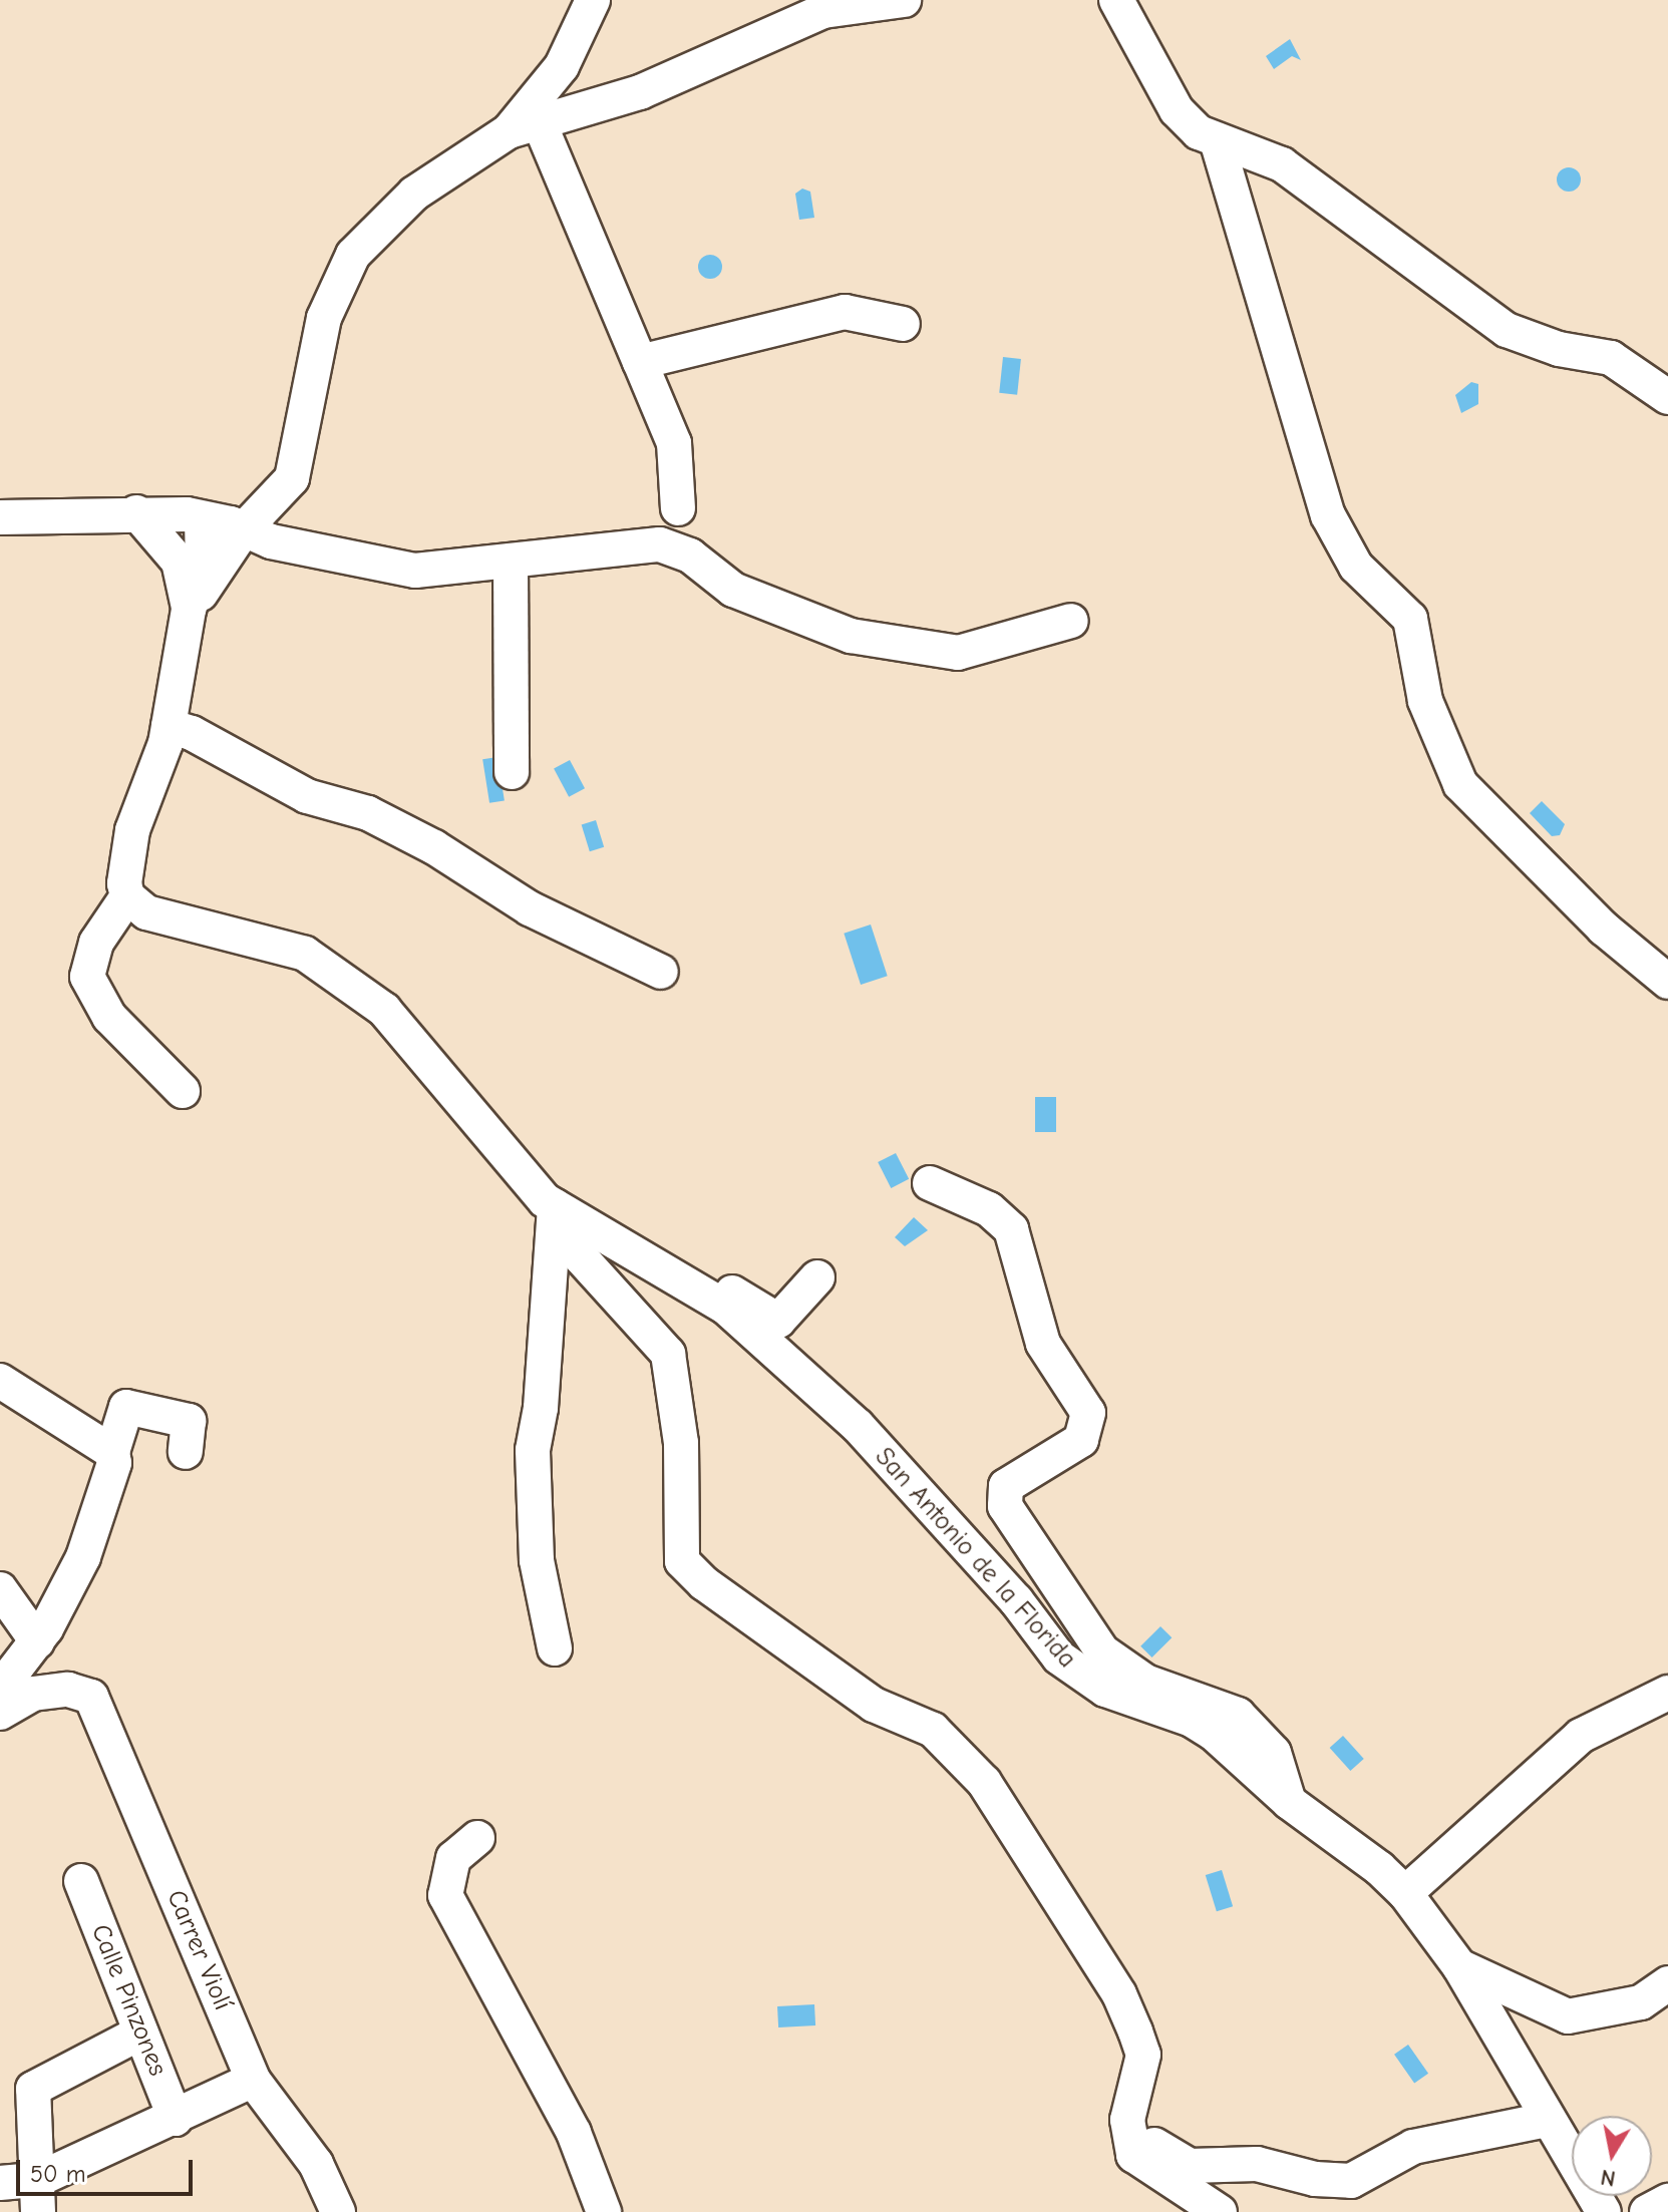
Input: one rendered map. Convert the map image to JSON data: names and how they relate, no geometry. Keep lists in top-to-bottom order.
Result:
{
  "streets": {
    "street": ["San Antonio de la Florida", "Carrer Violí", "Calle Pinzones"]
  },
  "scale_bar": "50 m",
  "north": "bottom"
}
